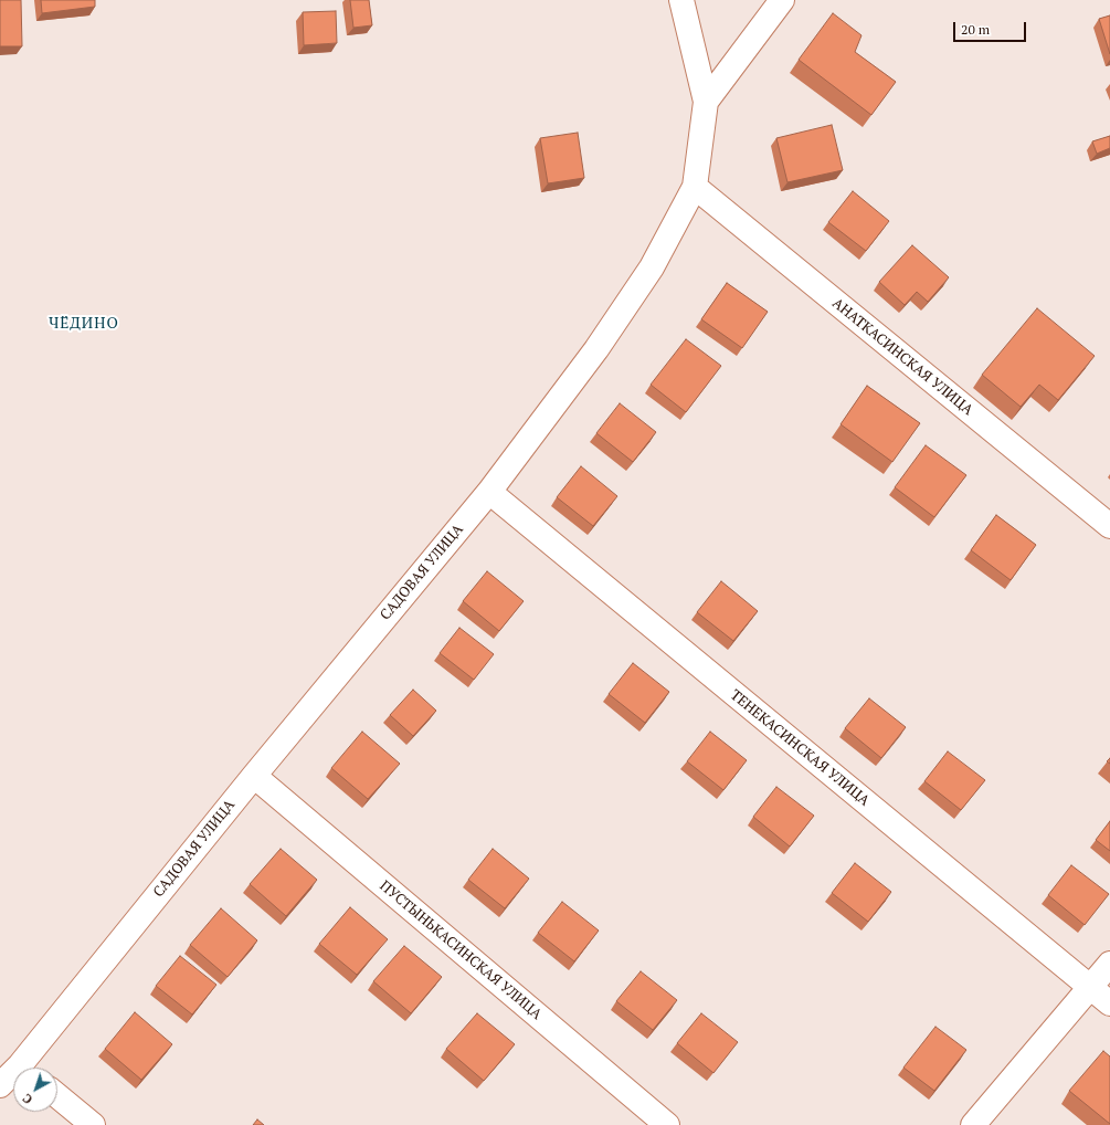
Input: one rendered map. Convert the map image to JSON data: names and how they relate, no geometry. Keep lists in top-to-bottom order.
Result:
{
  "streets": {
    "street": [
      "АНАТКАСИНСКАЯ УЛИЦА",
      "САДОВАЯ УЛИЦА",
      "ТЕНЕКАСИНСКАЯ УЛИЦА",
      "ПУСТЫНЬКАСИНСКАЯ УЛИЦА"
    ]
  },
  "crossings": [
    ["АНАТКАСИНСКАЯ УЛИЦА", "САДОВАЯ УЛИЦА"],
    ["САДОВАЯ УЛИЦА", "ТЕНЕКАСИНСКАЯ УЛИЦА"],
    ["САДОВАЯ УЛИЦА", "ПУСТЫНЬКАСИНСКАЯ УЛИЦА"]
  ],
  "districts": ["ЧЁДИНО"],
  "scale_bar": "20 m",
  "north": "bottom left"
}
